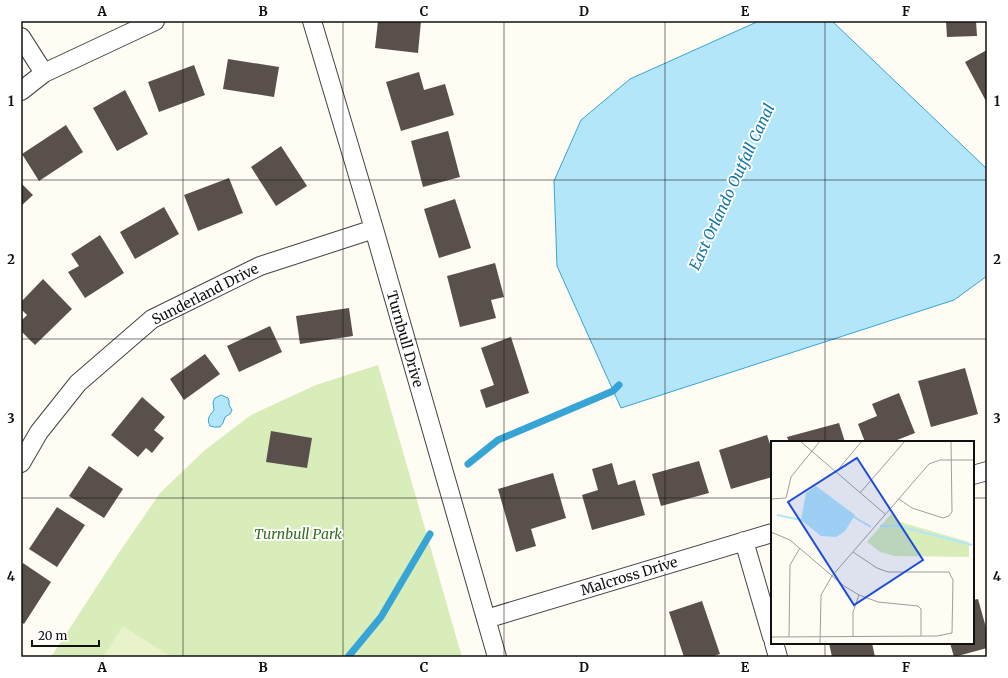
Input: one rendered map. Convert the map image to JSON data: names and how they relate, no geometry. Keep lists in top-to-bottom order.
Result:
{
  "streets": {
    "street": ["Sunderland Drive", "Turnbull Drive", "Malcross Drive"]
  },
  "crossings": [
    ["Sunderland Drive", "Turnbull Drive"],
    ["Turnbull Drive", "Malcross Drive"]
  ],
  "water": ["East Orlando Outfall Canal"],
  "parks": ["Turnbull Park"],
  "scale_bar": "20 m",
  "grid": {
    "columns": [
      "A",
      "B",
      "C",
      "D",
      "E",
      "F"
    ],
    "rows": [
      "1",
      "2",
      "3",
      "4"
    ]
  }
}
